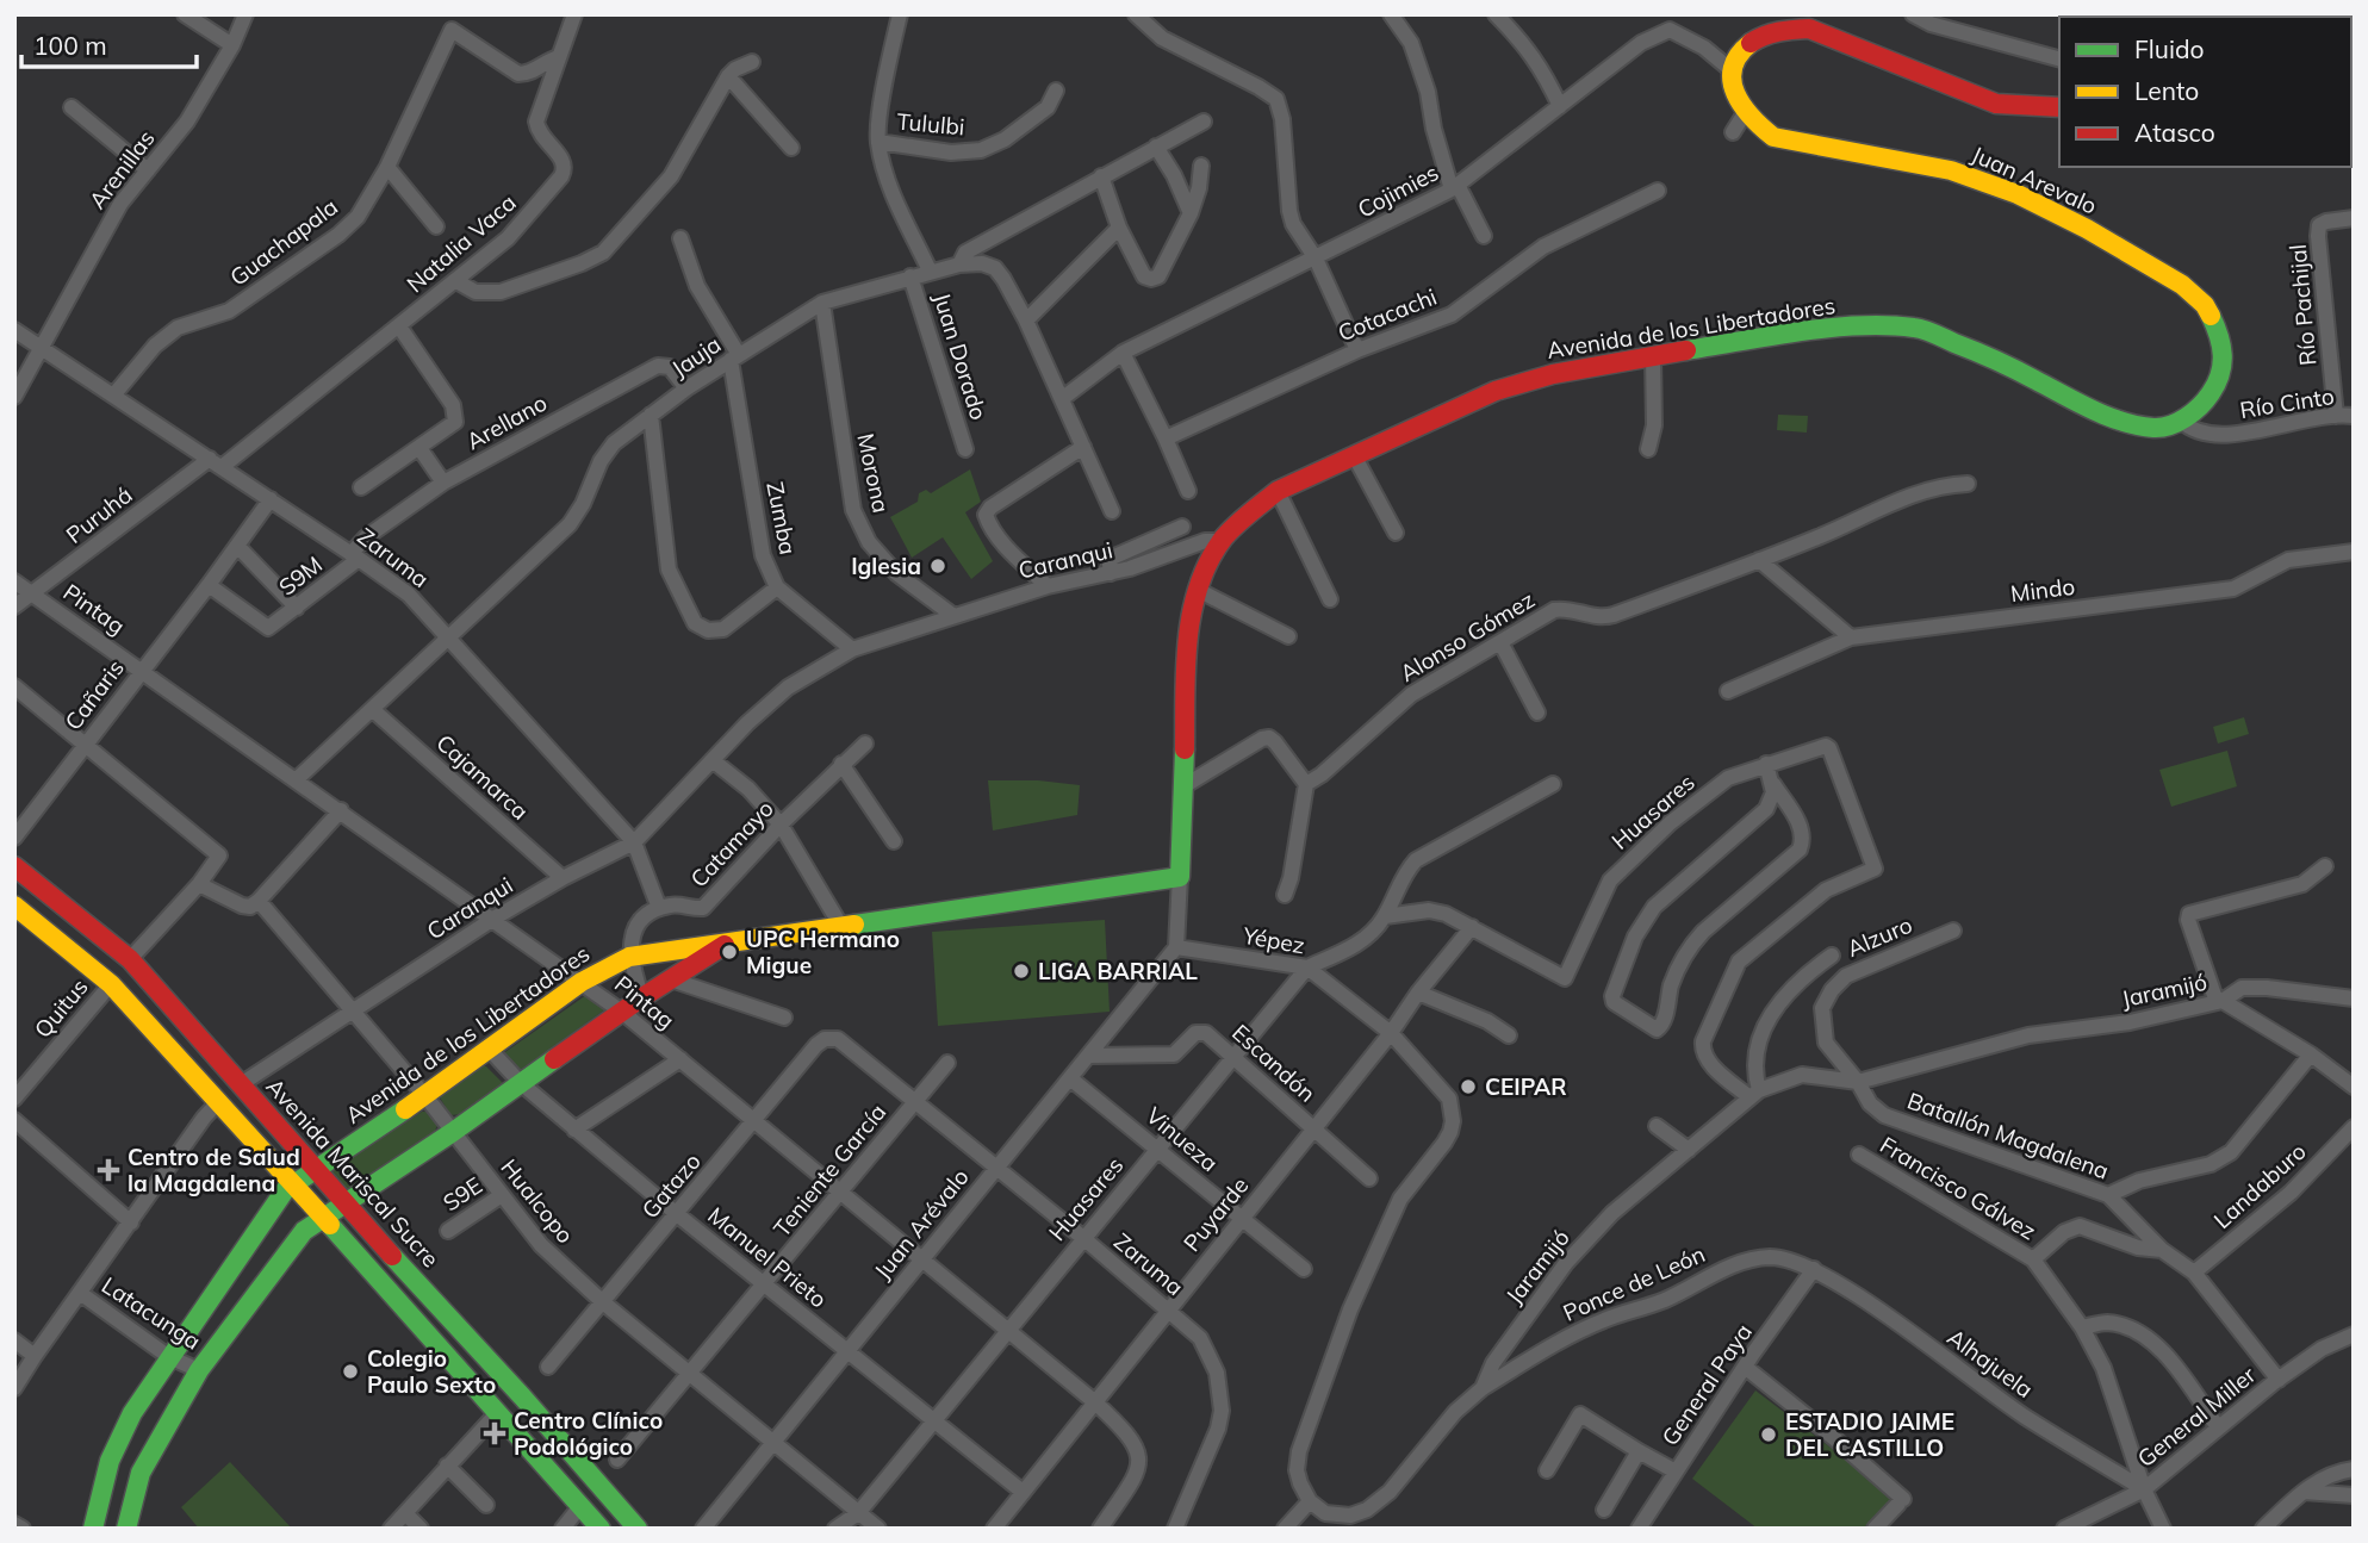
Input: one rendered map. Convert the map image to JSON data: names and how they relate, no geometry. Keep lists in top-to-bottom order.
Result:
{
  "streets": {
    "street": [
      "Tululbi",
      "Arenillas",
      "Juan Arevalo",
      "Cojimies",
      "Guachapala",
      "Natalia Vaca",
      "Río Pachijal",
      "Cotacachi",
      "Avenida de los Libertadores",
      "Jauja",
      "Juan Dorado",
      "Río Cinto",
      "Arellano",
      "Morona",
      "Puruhá",
      "Zumba",
      "Zaruma",
      "Caranqui",
      "S9M",
      "Mindo",
      "Pintag",
      "Alonso Gómez",
      "Cañaris",
      "Cajamarca",
      "Huasares",
      "Catamayo",
      "Alzuro",
      "Yépez",
      "Jaramijó",
      "Quitus",
      "Escandón",
      "Batallón Magdalena",
      "Vinueza",
      "Teniente García",
      "Avenida Mariscal Sucre",
      "Gatazo",
      "Landaburo",
      "Francisco Gálvez",
      "S9E",
      "Hualcopo",
      "Puyarde",
      "Juan Arévalo",
      "Manuel Prieto",
      "Ponce de León",
      "Latacunga",
      "Alhajuela",
      "General Paya",
      "General Miller"
    ]
  },
  "crossings": [
    ["Arenillas", "Zaruma"],
    ["Juan Arevalo", "Avenida de los Libertadores"],
    ["Juan Arevalo", "Río Cinto"],
    ["Cojimies", "Jauja"],
    ["Guachapala", "Natalia Vaca"],
    ["Guachapala", "Zaruma"],
    ["Natalia Vaca", "Puruhá"],
    ["Río Pachijal", "Río Cinto"],
    ["Avenida de los Libertadores", "Río Cinto"],
    ["Avenida de los Libertadores", "Caranqui"],
    ["Avenida de los Libertadores", "Pintag"],
    ["Avenida de los Libertadores", "Yépez"],
    ["Avenida de los Libertadores", "Avenida Mariscal Sucre"],
    ["Avenida de los Libertadores", "Hualcopo"],
    ["Avenida de los Libertadores", "Juan Arévalo"],
    ["Avenida de los Libertadores", "Manuel Prieto"],
    ["Avenida de los Libertadores", "Latacunga"],
    ["Jauja", "Juan Dorado"],
    ["Jauja", "Arellano"],
    ["Jauja", "Morona"],
    ["Jauja", "Zumba"],
    ["Jauja", "Zaruma"],
    ["Jauja", "Pintag"],
    ["Jauja", "Cajamarca"],
    ["Arellano", "Zaruma"],
    ["Arellano", "S9M"],
    ["Morona", "Caranqui"],
    ["Puruhá", "Zaruma"],
    ["Puruhá", "Pintag"],
    ["Zumba", "Caranqui"],
    ["Zaruma", "Caranqui"],
    ["Zaruma", "S9M"],
    ["Zaruma", "Cañaris"],
    ["Zaruma", "Huasares"],
    ["Zaruma", "Catamayo"],
    ["Zaruma", "Teniente García"],
    ["Zaruma", "Gatazo"],
    ["Zaruma", "Puyarde"],
    ["Zaruma", "Juan Arévalo"],
    ["Caranqui", "Pintag"],
    ["Caranqui", "Cajamarca"],
    ["Caranqui", "Avenida Mariscal Sucre"],
    ["Caranqui", "Hualcopo"],
    ["S9M", "Cañaris"],
    ["Pintag", "Cañaris"],
    ["Pintag", "Huasares"],
    ["Pintag", "Teniente García"],
    ["Pintag", "Gatazo"],
    ["Pintag", "Puyarde"],
    ["Pintag", "Juan Arévalo"],
    ["Huasares", "Yépez"],
    ["Huasares", "Jaramijó"],
    ["Huasares", "Escandón"],
    ["Huasares", "Vinueza"],
    ["Huasares", "Hualcopo"],
    ["Huasares", "Puyarde"],
    ["Huasares", "Manuel Prieto"],
    ["Alzuro", "Jaramijó"],
    ["Alzuro", "Batallón Magdalena"],
    ["Yépez", "Puyarde"],
    ["Yépez", "Juan Arévalo"],
    ["Jaramijó", "Batallón Magdalena"],
    ["Jaramijó", "Ponce de León"],
    ["Escandón", "Puyarde"],
    ["Escandón", "Juan Arévalo"],
    ["Batallón Magdalena", "Landaburo"],
    ["Batallón Magdalena", "General Miller"],
    ["Vinueza", "Puyarde"],
    ["Vinueza", "Juan Arévalo"],
    ["Teniente García", "Hualcopo"],
    ["Teniente García", "Manuel Prieto"],
    ["Gatazo", "Hualcopo"],
    ["Gatazo", "Manuel Prieto"],
    ["Francisco Gálvez", "Alhajuela"],
    ["Francisco Gálvez", "General Miller"],
    ["S9E", "Hualcopo"],
    ["Hualcopo", "Juan Arévalo"],
    ["Puyarde", "Manuel Prieto"],
    ["Juan Arévalo", "Manuel Prieto"],
    ["Ponce de León", "Alhajuela"],
    ["Ponce de León", "General Paya"],
    ["Alhajuela", "General Paya"],
    ["Alhajuela", "General Miller"]
  ],
  "places": {
    "other": [
      "Iglesia",
      "UPC Hermano Migue",
      "LIGA BARRIAL",
      "CEIPAR",
      "Colegio Paulo Sexto",
      "ESTADIO JAIME DEL CASTILLO"
    ],
    "health": ["Centro de Salud la Magdalena", "Centro Clínico Podológico"]
  },
  "legend": ["Fluido", "Lento", "Atasco"],
  "scale_bar": "100 m"
}
